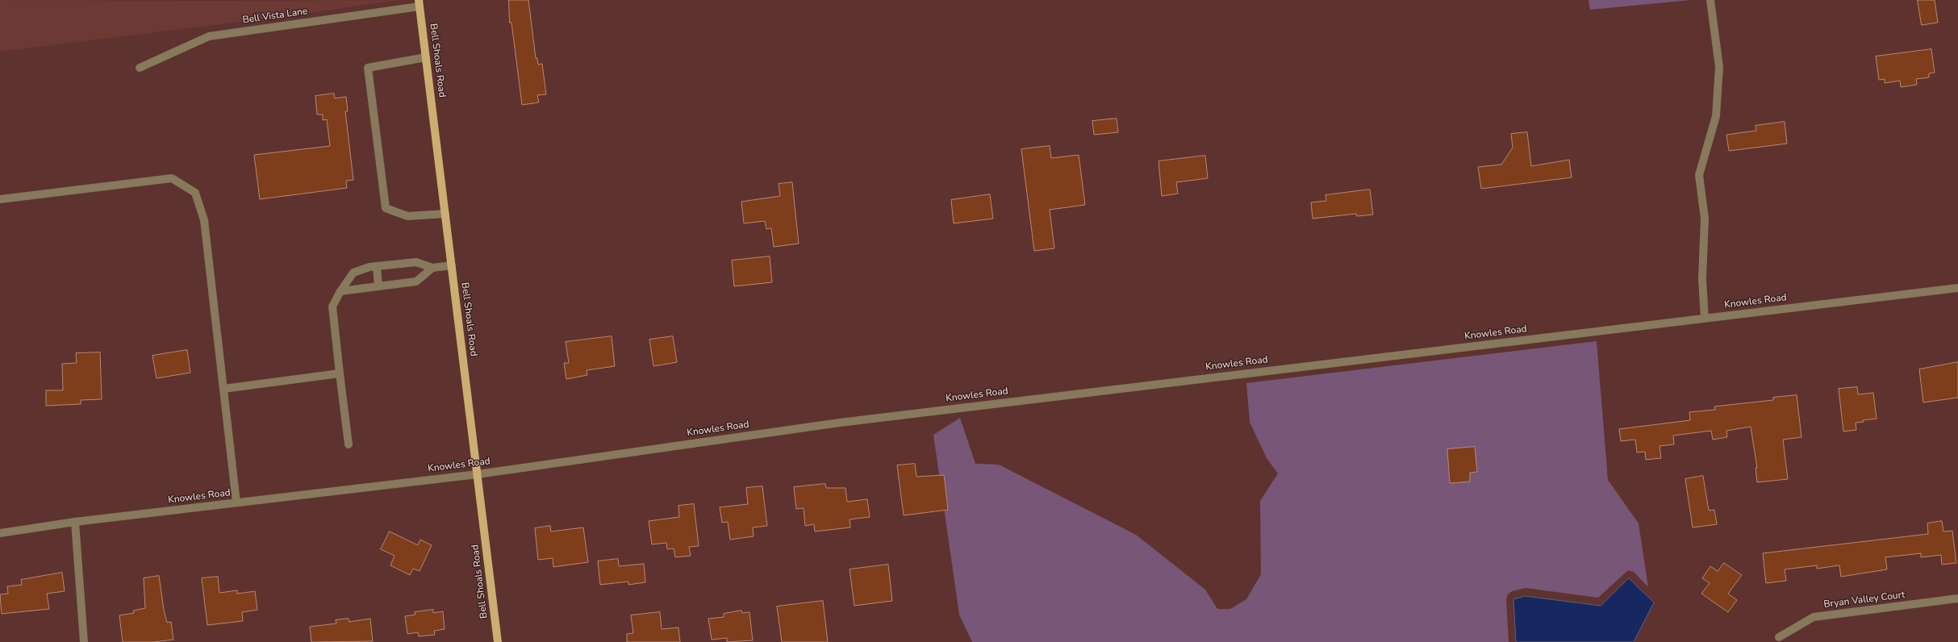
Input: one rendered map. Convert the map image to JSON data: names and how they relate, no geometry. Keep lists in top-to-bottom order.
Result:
{
  "streets": {
    "main road": ["Bell Shoals Road"],
    "street": ["Bell Vista Lane", "Knowles Road", "Bryan Valley Court"]
  },
  "crossings": [
    ["Bell Vista Lane", "Bell Shoals Road"],
    ["Bell Shoals Road", "Knowles Road"]
  ]
}
